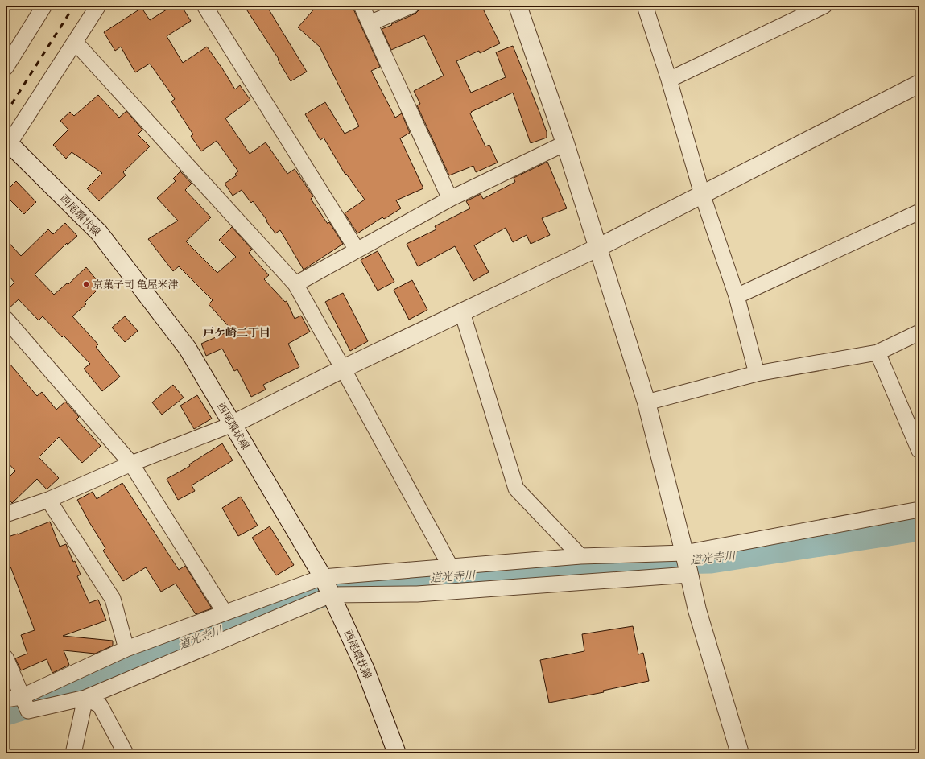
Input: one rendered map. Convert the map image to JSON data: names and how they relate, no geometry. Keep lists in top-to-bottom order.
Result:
{
  "streets": {
    "street": ["西尾環状線"]
  },
  "districts": ["戸ケ崎二丁目"],
  "water": ["道光寺川"],
  "places": ["京菓子司 亀屋米津"]
}
